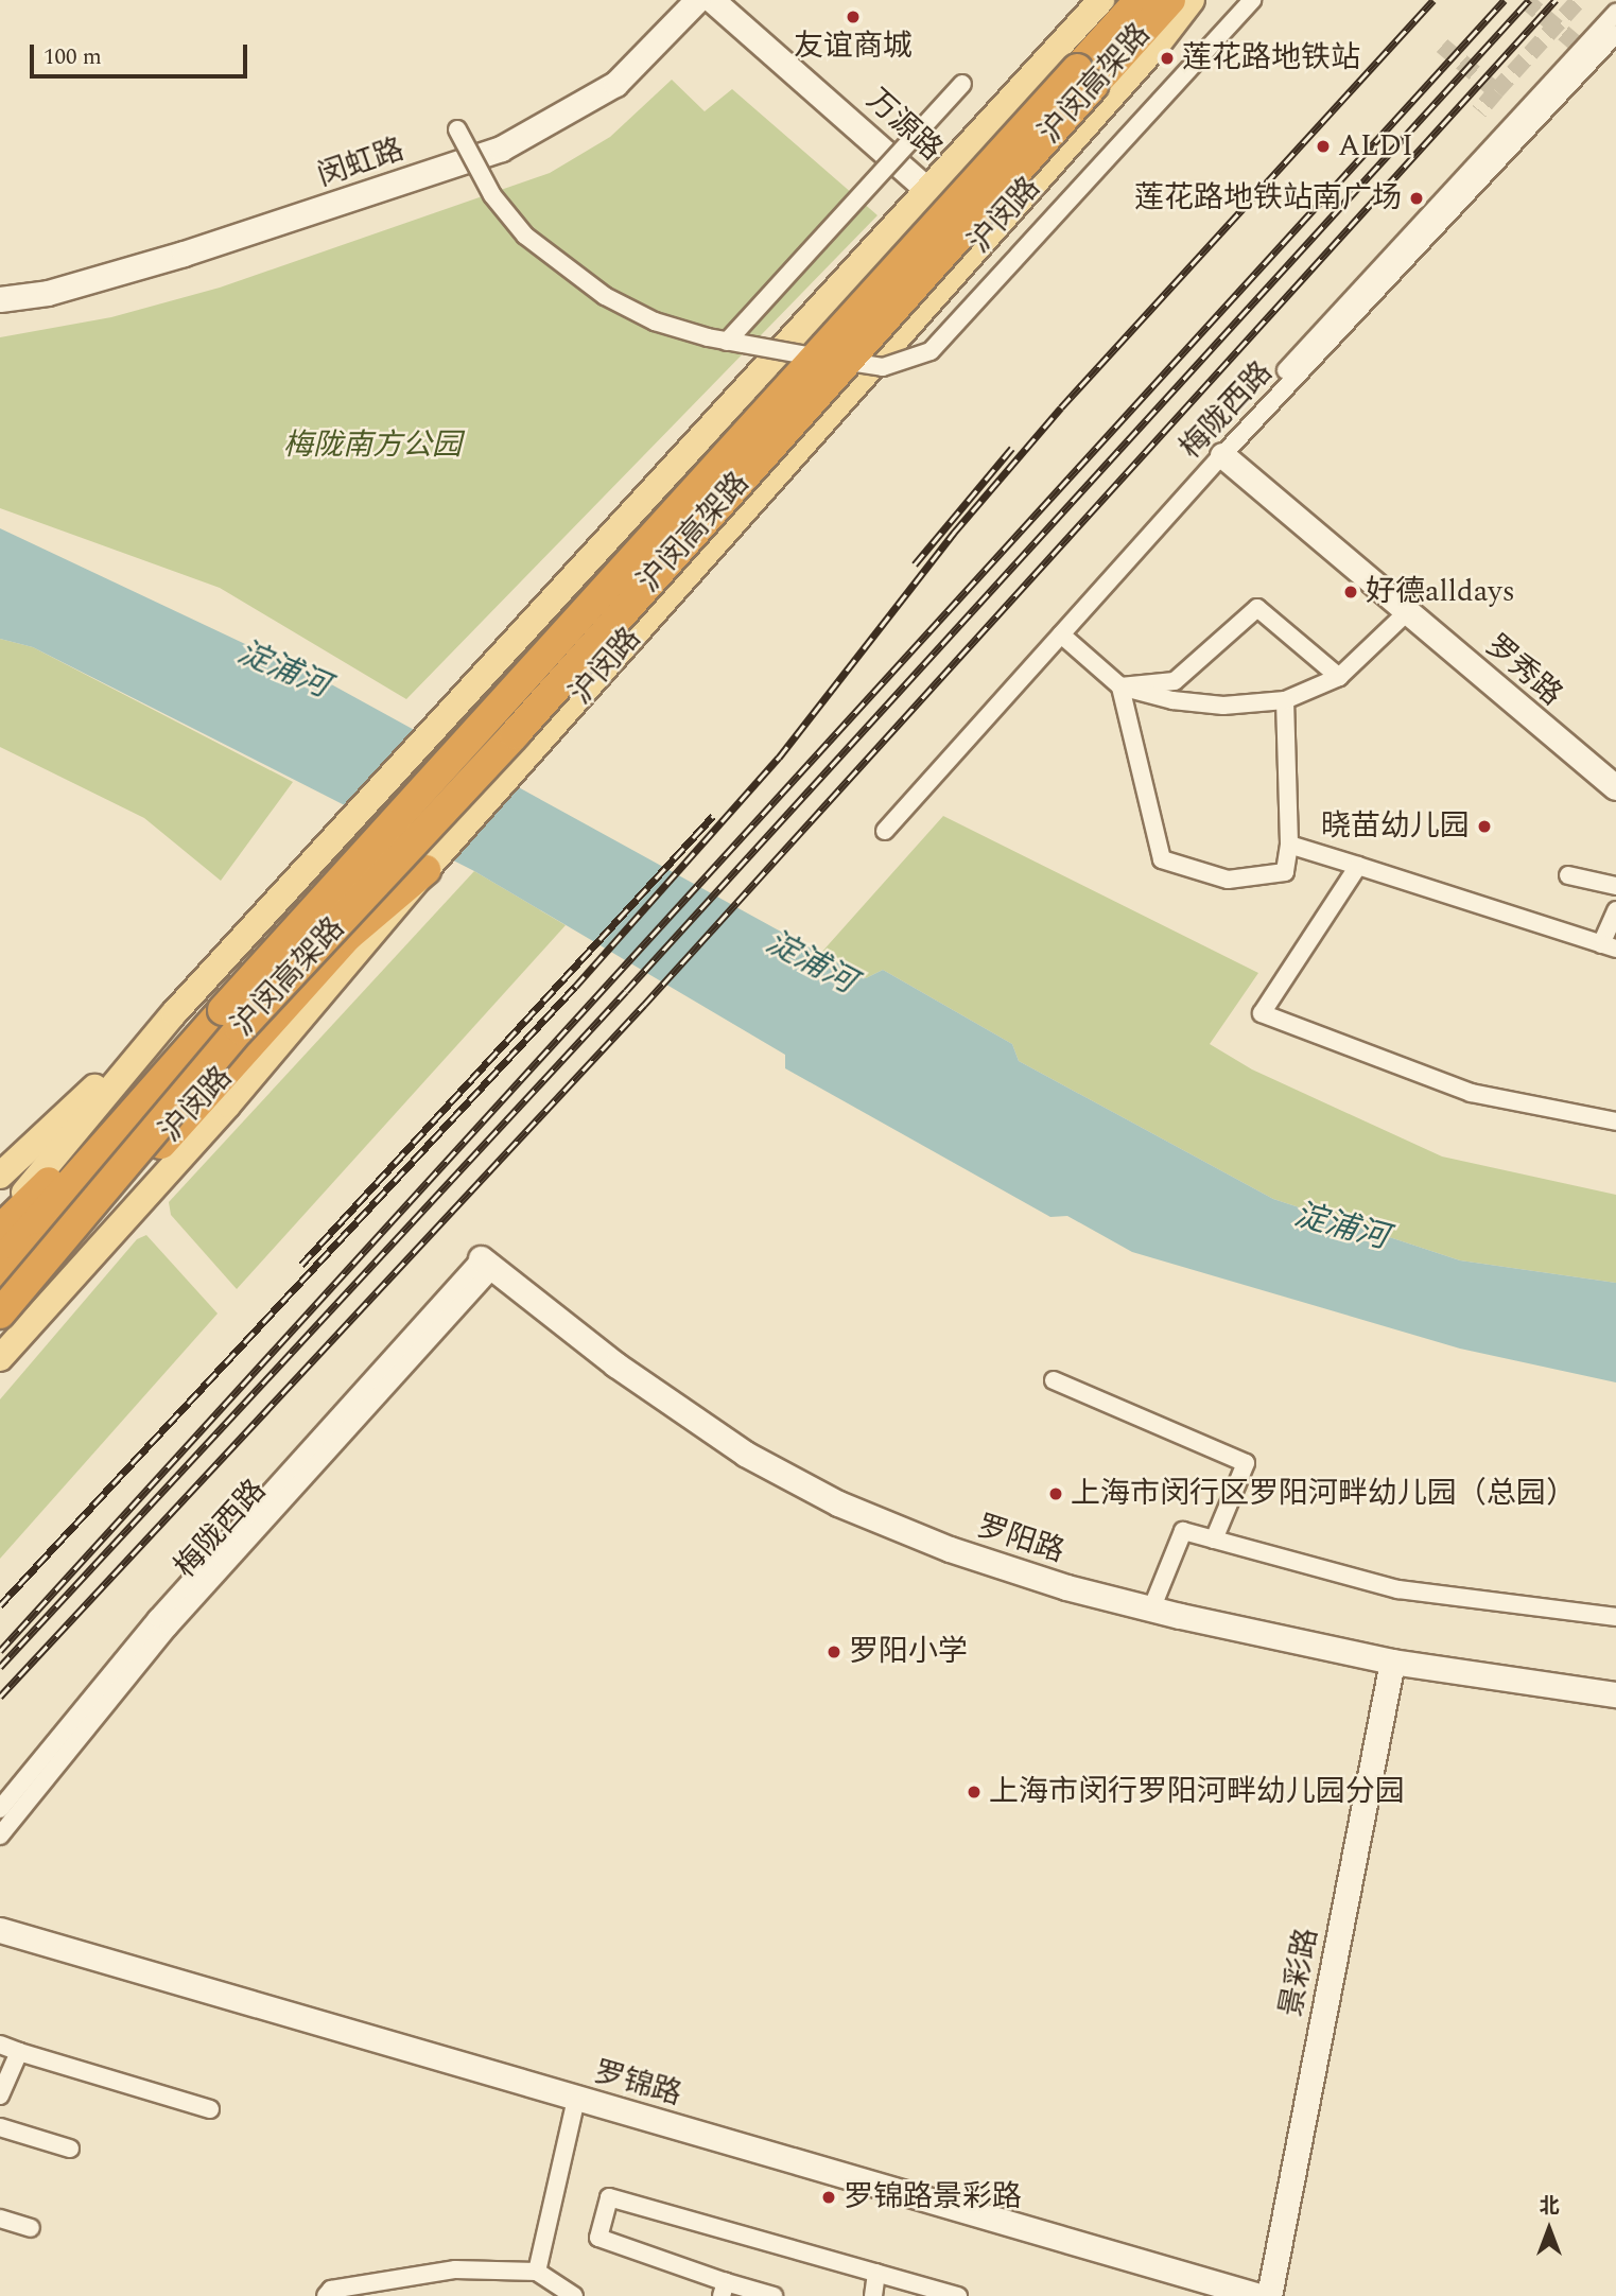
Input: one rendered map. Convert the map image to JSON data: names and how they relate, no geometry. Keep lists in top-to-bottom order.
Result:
{
  "streets": {
    "highway": ["沪闵高架路", "沪闵路"],
    "street": [
      "万源路",
      "闵虹路",
      "梅陇西路",
      "罗秀路",
      "罗阳路",
      "景彩路",
      "罗锦路"
    ]
  },
  "crossings": [
    ["万源路", "沪闵路"],
    ["梅陇西路", "罗秀路"],
    ["梅陇西路", "罗阳路"],
    ["罗阳路", "景彩路"]
  ],
  "water": ["淀浦河"],
  "parks": ["梅陇南方公园"],
  "places": [
    "友谊商城",
    "莲花路地铁站",
    "ALDI",
    "莲花路地铁站南广场",
    "好德alldays",
    "晓苗幼儿园",
    "上海市闵行区罗阳河畔幼儿园（总园）",
    "罗阳小学",
    "上海市闵行罗阳河畔幼儿园分园",
    "罗锦路景彩路"
  ],
  "scale_bar": "100 m",
  "north": "top"
}
